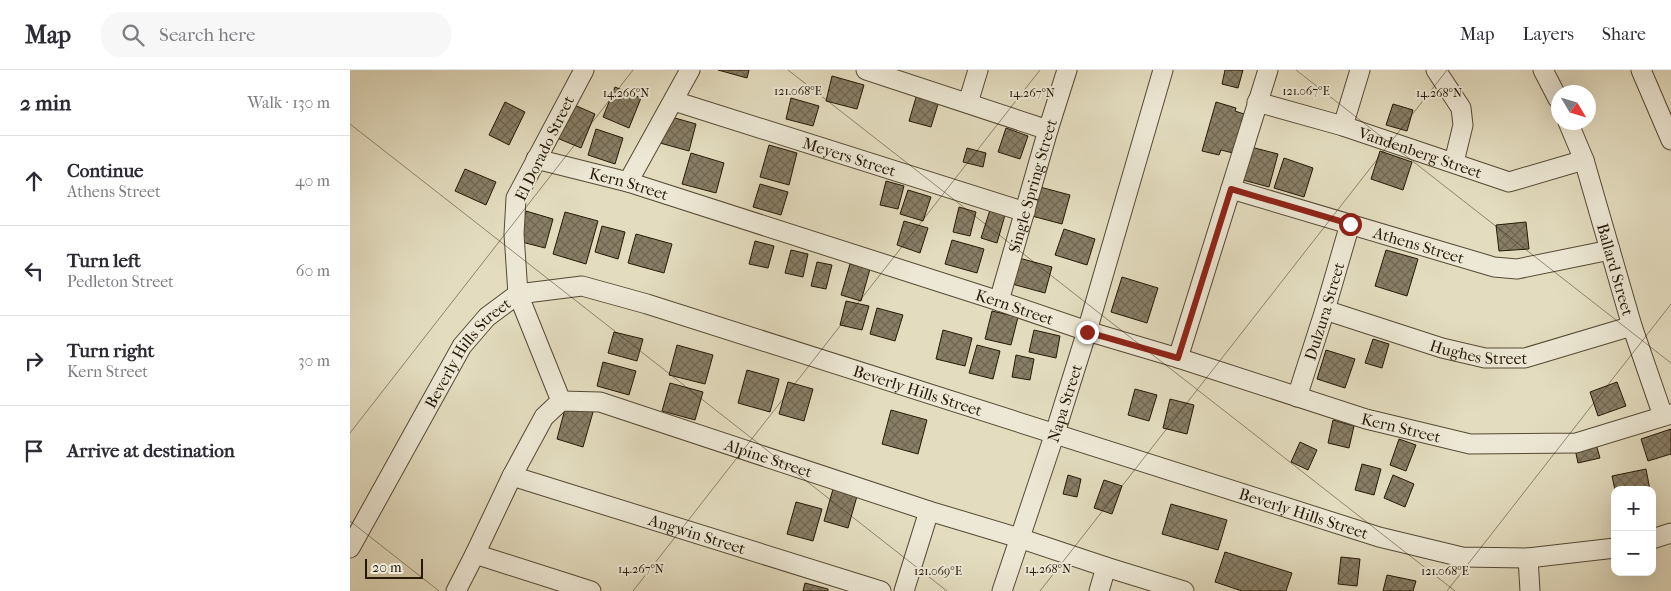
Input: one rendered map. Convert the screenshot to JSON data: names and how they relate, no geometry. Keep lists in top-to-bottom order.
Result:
{
  "streets": {
    "street": [
      "El Dorado Street",
      "Vandenberg Street",
      "Meyers Street",
      "Kern Street",
      "Single Spring Street",
      "Athens Street",
      "Ballard Street",
      "Dulzura Street",
      "Hughes Street",
      "Beverly Hills Street",
      "Napa Street",
      "Alpine Street",
      "Angwin Street"
    ]
  },
  "crossings": [
    ["El Dorado Street", "Kern Street"],
    ["El Dorado Street", "Beverly Hills Street"],
    ["El Dorado Street", "Alpine Street"],
    ["Vandenberg Street", "Ballard Street"],
    ["Meyers Street", "Single Spring Street"],
    ["Kern Street", "Single Spring Street"],
    ["Kern Street", "Ballard Street"],
    ["Kern Street", "Dulzura Street"],
    ["Kern Street", "Napa Street"],
    ["Athens Street", "Ballard Street"],
    ["Athens Street", "Dulzura Street"],
    ["Ballard Street", "Hughes Street"],
    ["Dulzura Street", "Hughes Street"],
    ["Beverly Hills Street", "Napa Street"],
    ["Napa Street", "Alpine Street"]
  ],
  "scale_bar": "20 m",
  "north": "bottom right",
  "page": {
    "header": "Map",
    "search": "Search here",
    "nav": ["Map", "Layers", "Share"],
    "heading": ["2 min", "Walk · 130 m"],
    "list": [
      ["Continue", "Athens Street", "40 m"],
      ["Turn left", "Pedleton Street", "60 m"],
      ["Turn right", "Kern Street", "30 m"],
      "Arrive at destination"
    ],
    "map_buttons": ["+", "−"],
    "scale": "20 m"
  },
  "coordinates": [
    "121.068°E",
    "121.067°E",
    "14.267°N",
    "14.268°N",
    "14.266°N",
    "121.069°E"
  ]
}
